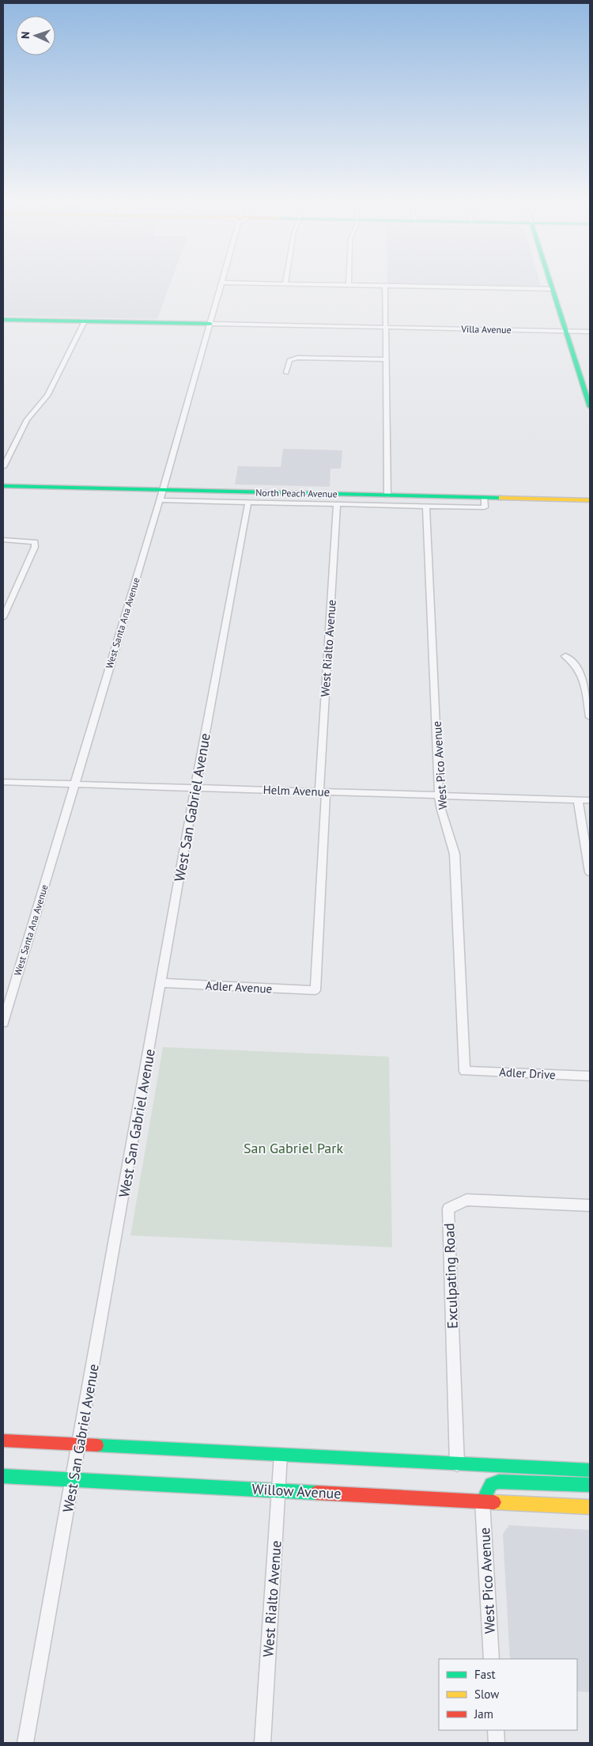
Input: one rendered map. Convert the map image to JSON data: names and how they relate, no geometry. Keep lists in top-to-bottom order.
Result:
{
  "streets": {
    "street": [
      "Villa Avenue",
      "North Peach Avenue",
      "West Santa Ana Avenue",
      "West Rialto Avenue",
      "West Pico Avenue",
      "Helm Avenue",
      "West San Gabriel Avenue",
      "Adler Avenue",
      "Adler Drive",
      "Exculpating Road",
      "Willow Avenue"
    ]
  },
  "crossings": [
    ["Villa Avenue", "West Santa Ana Avenue"],
    ["North Peach Avenue", "West Santa Ana Avenue"],
    ["West Santa Ana Avenue", "Helm Avenue"],
    ["West Rialto Avenue", "Helm Avenue"],
    ["West Rialto Avenue", "Adler Avenue"],
    ["West Rialto Avenue", "Willow Avenue"],
    ["West Pico Avenue", "Helm Avenue"],
    ["West Pico Avenue", "Adler Drive"],
    ["West Pico Avenue", "Willow Avenue"],
    ["Helm Avenue", "West San Gabriel Avenue"],
    ["West San Gabriel Avenue", "Adler Avenue"],
    ["West San Gabriel Avenue", "Willow Avenue"]
  ],
  "parks": ["San Gabriel Park"],
  "legend": ["Fast", "Slow", "Jam"],
  "north": "left"
}
